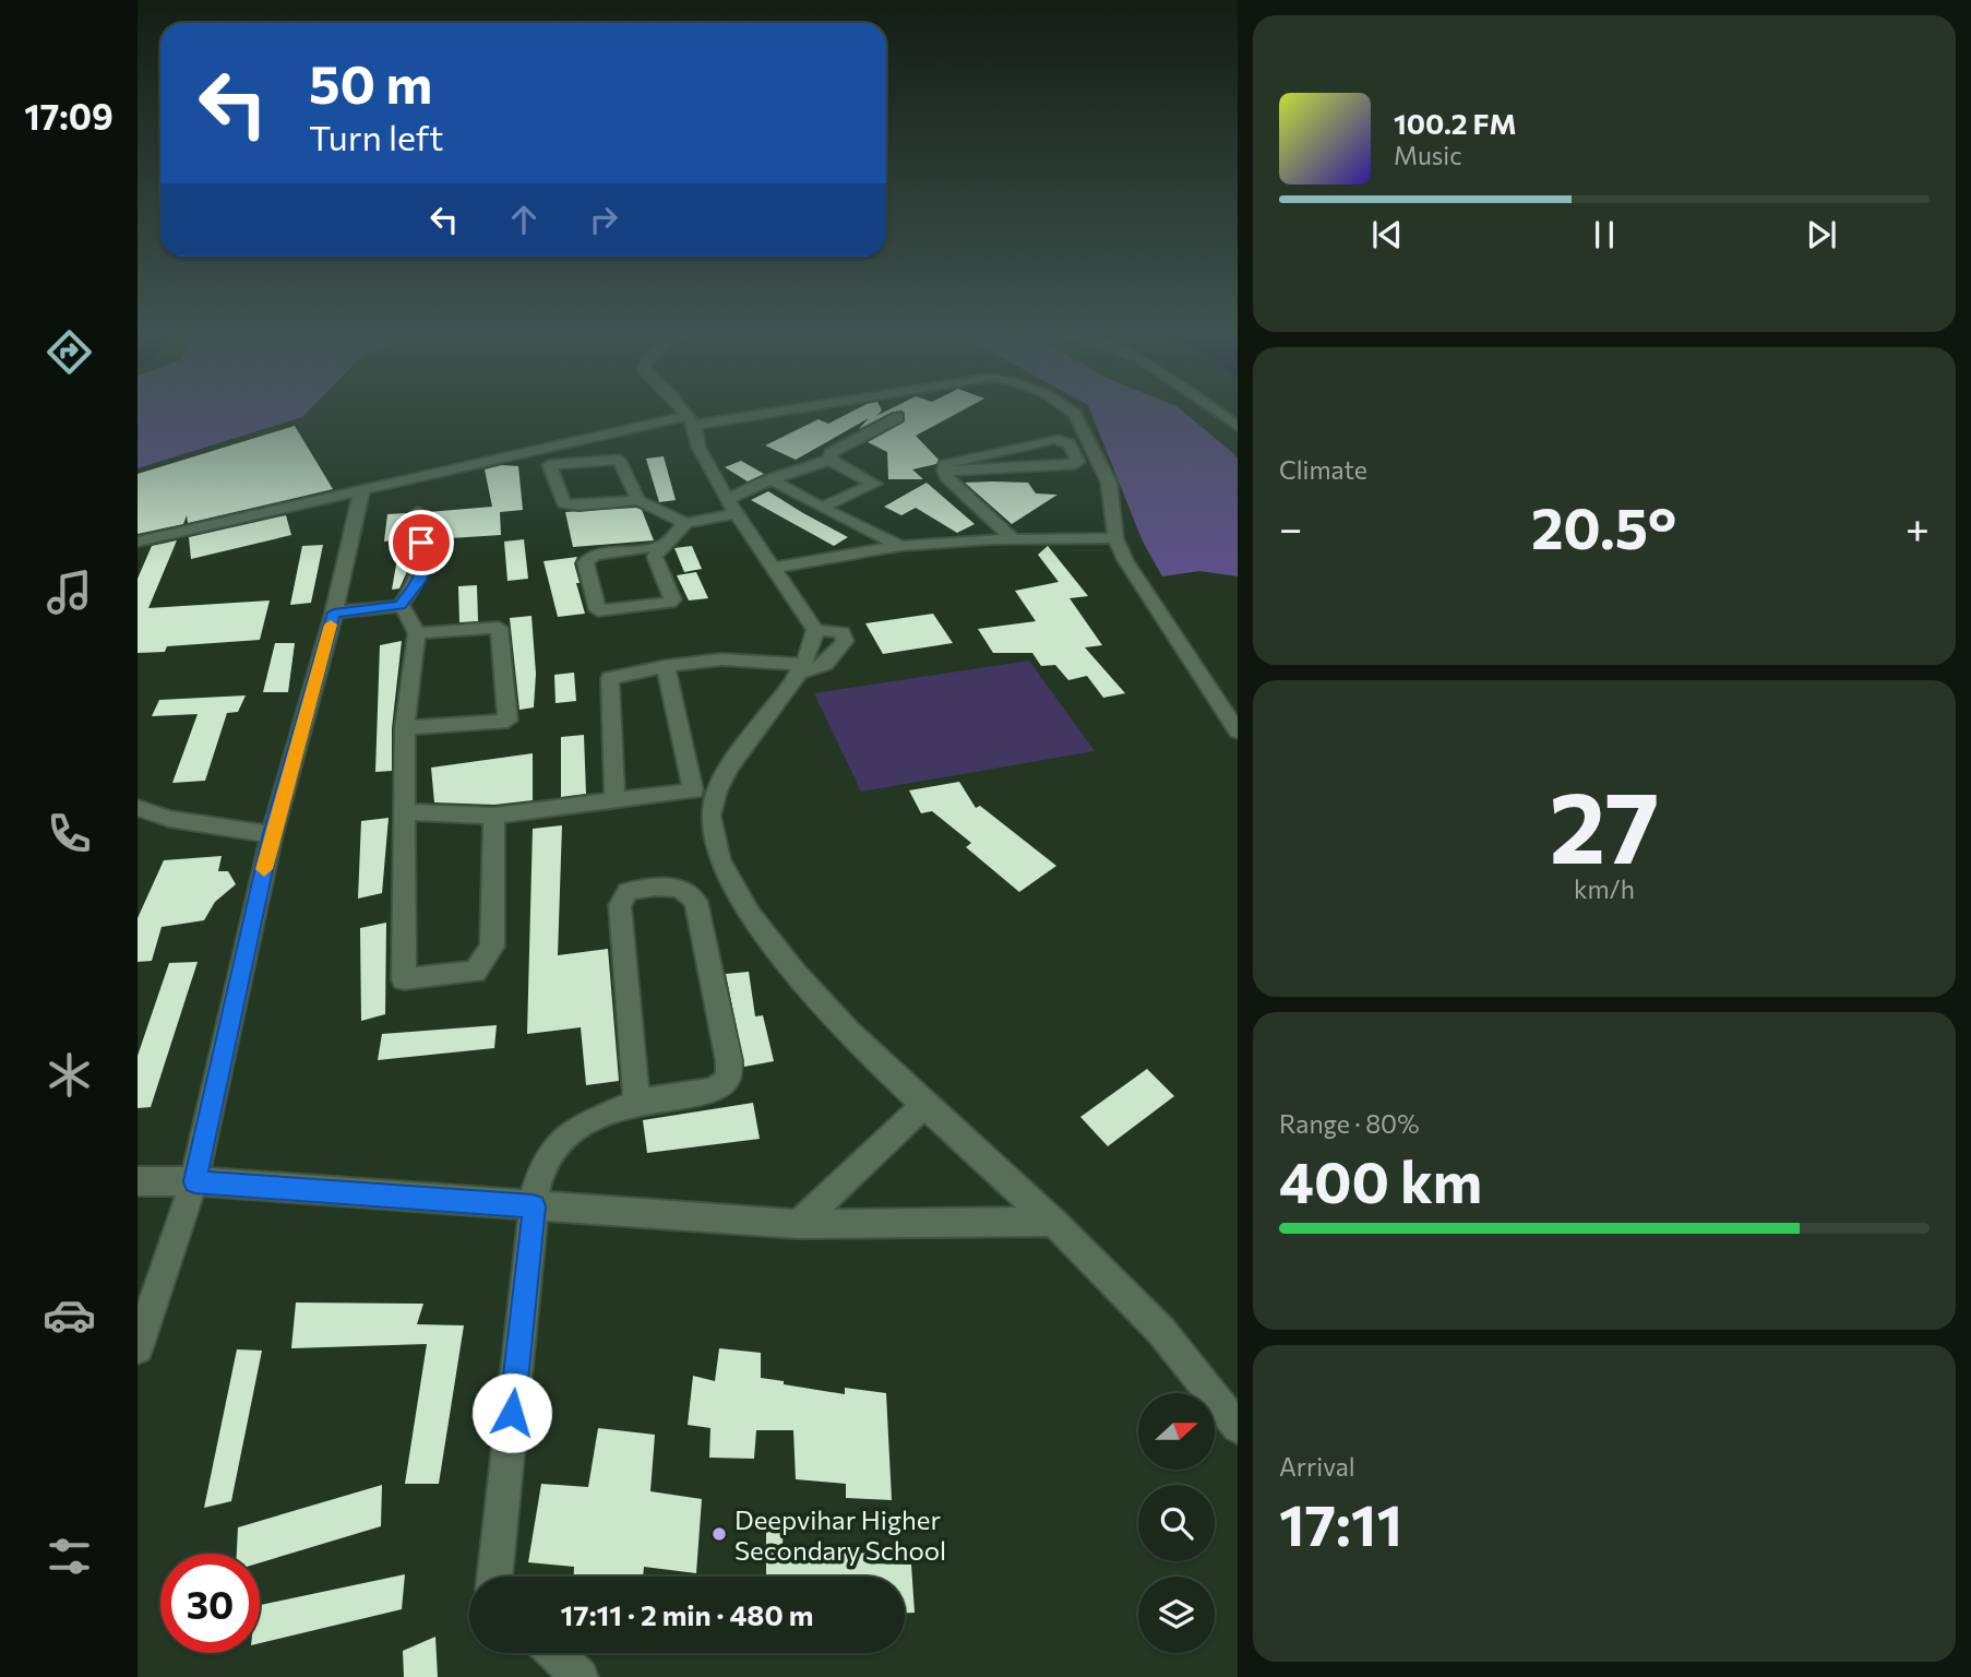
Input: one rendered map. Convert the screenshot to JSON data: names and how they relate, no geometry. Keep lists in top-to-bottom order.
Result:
{
  "places": ["Deepvihar Higher Secondary School"],
  "north": "right",
  "page": {
    "tabs": "17:09",
    "turn": ["50 m", "Turn left"],
    "song": ["100.2 FM", "Music"],
    "tile": [
      "Climate",
      ["27", "km/h"],
      ["Range · 80%", "400 km"],
      ["Arrival", "17:11"]
    ],
    "heat": ["−", "20.5°", "+"],
    "limit": "30",
    "trip": "17:11 · 2 min · 480 m"
  }
}
